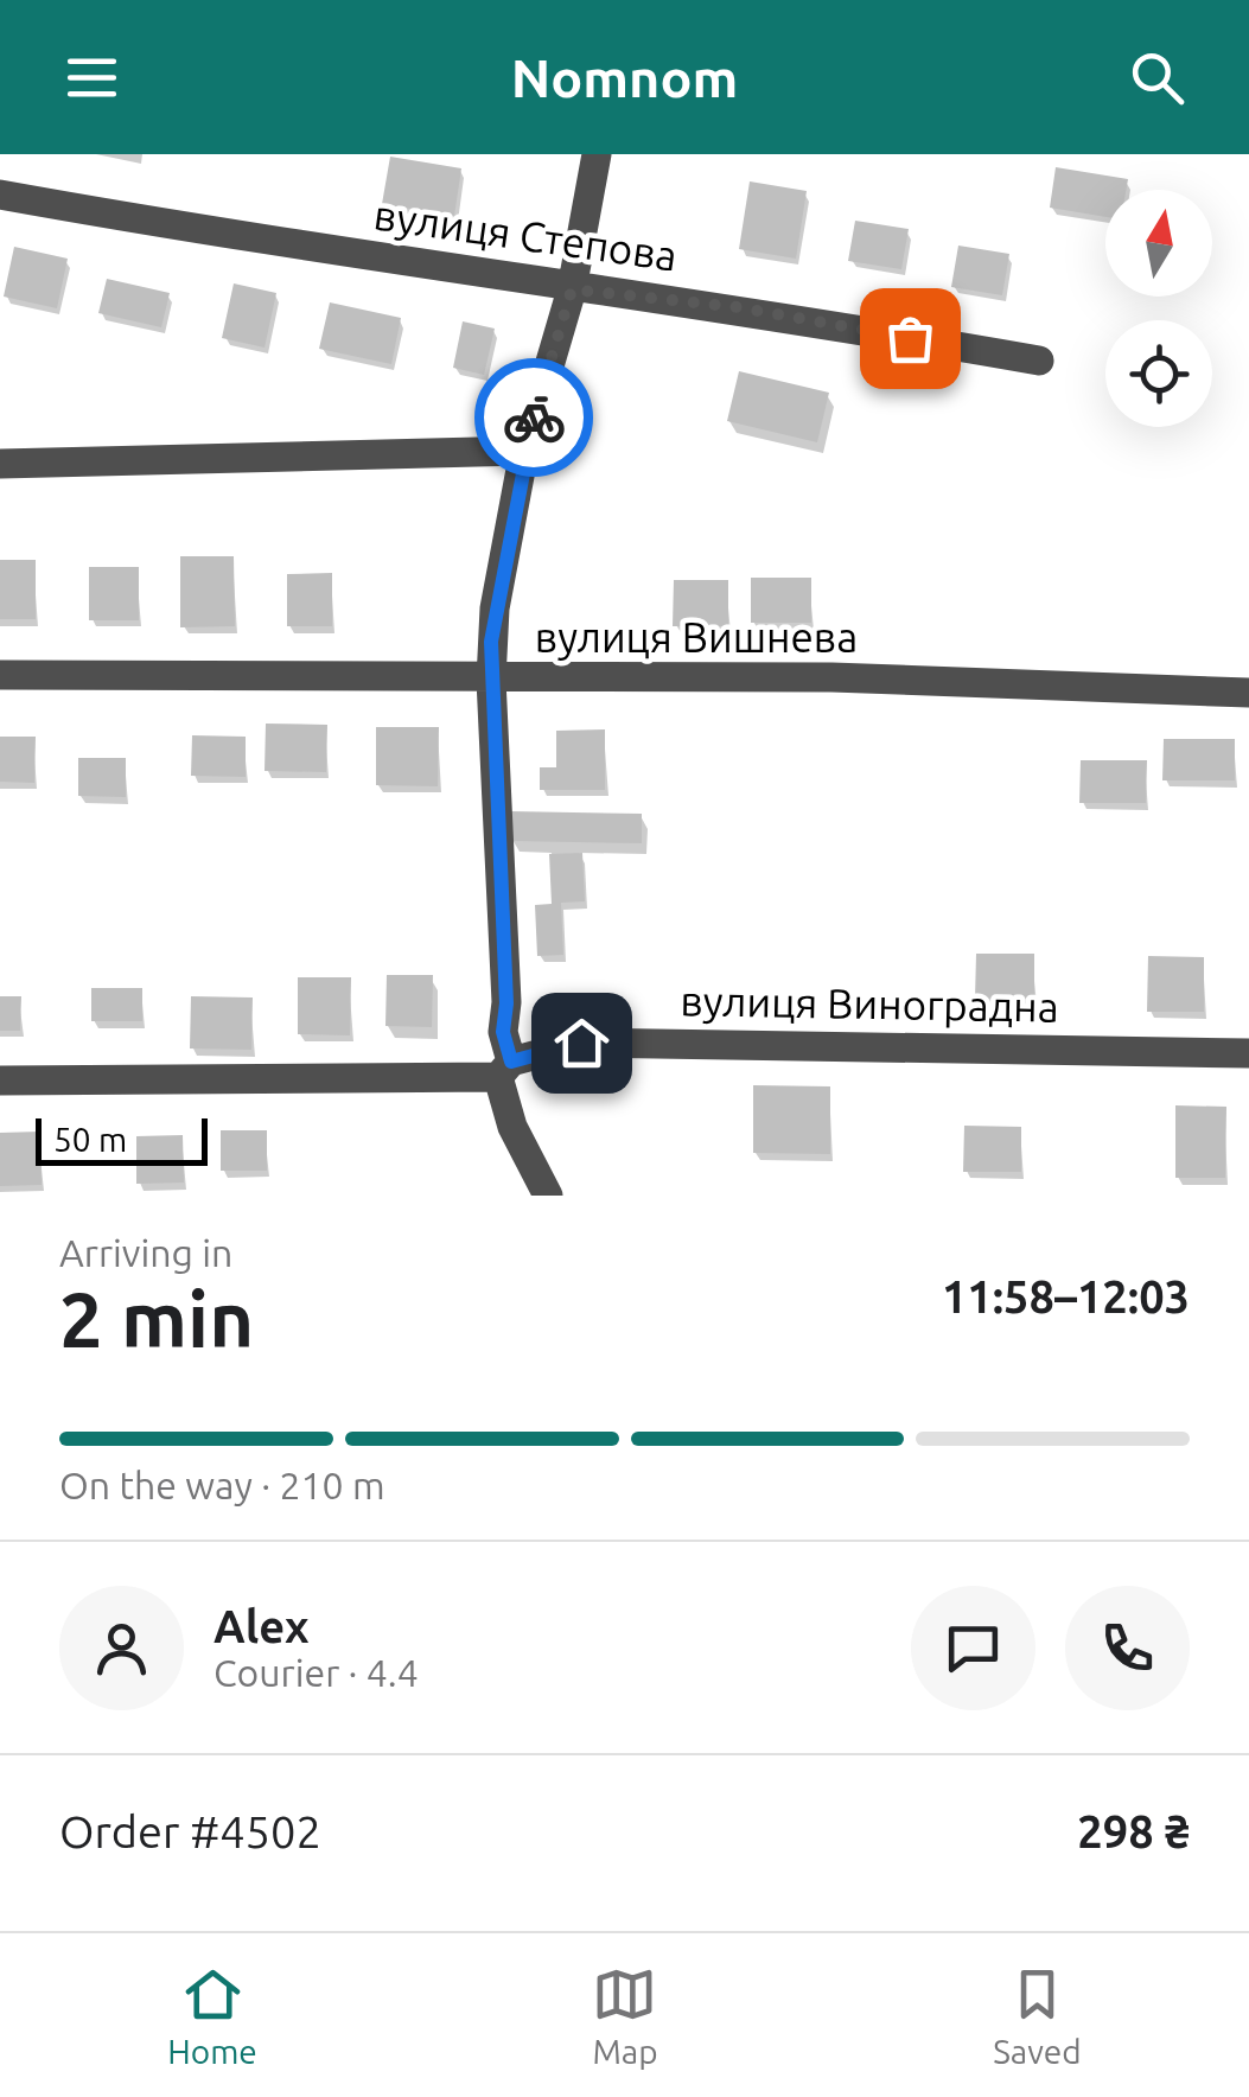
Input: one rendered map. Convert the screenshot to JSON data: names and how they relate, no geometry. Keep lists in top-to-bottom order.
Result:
{
  "streets": {
    "street": ["вулиця Степова", "вулиця Вишнева", "вулиця Виноградна"]
  },
  "scale_bar": "50 m",
  "north": "top",
  "page": {
    "header": "Nomnom",
    "scale": "50 m",
    "heading": ["2 min", "Arriving in", "11:58–12:03"],
    "panel": [
      "Alex",
      "Courier · 4.4",
      "Order #4502",
      "298 ₴"
    ],
    "bar": "On the way · 210 m",
    "tabs": ["Home", "Map", "Saved"]
  }
}
